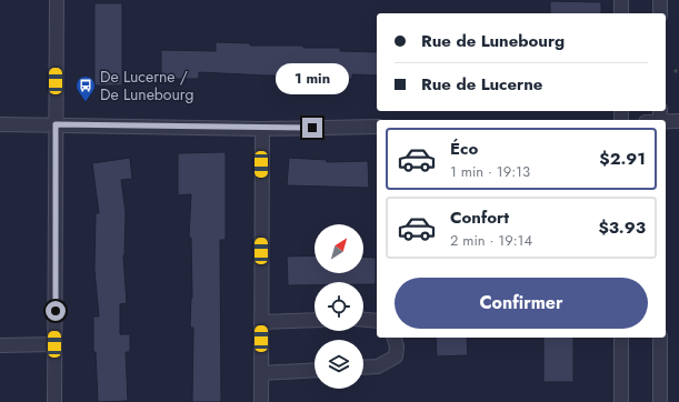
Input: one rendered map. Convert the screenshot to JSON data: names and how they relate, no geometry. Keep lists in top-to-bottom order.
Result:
{
  "places": {
    "bus stop": ["De Lucerne / De Lunebourg"]
  },
  "north": "top right",
  "page": {
    "banner": ["Rue de Lunebourg", "Rue de Lucerne"],
    "bubble": "1 min",
    "list": [
      {
        "name": "Éco",
        "note": "1 min · 19:13",
        "value": "$2.91"
      },
      {
        "name": "Confort",
        "note": "2 min · 19:14",
        "value": "$3.93"
      }
    ],
    "buttons": "Confirmer"
  }
}
